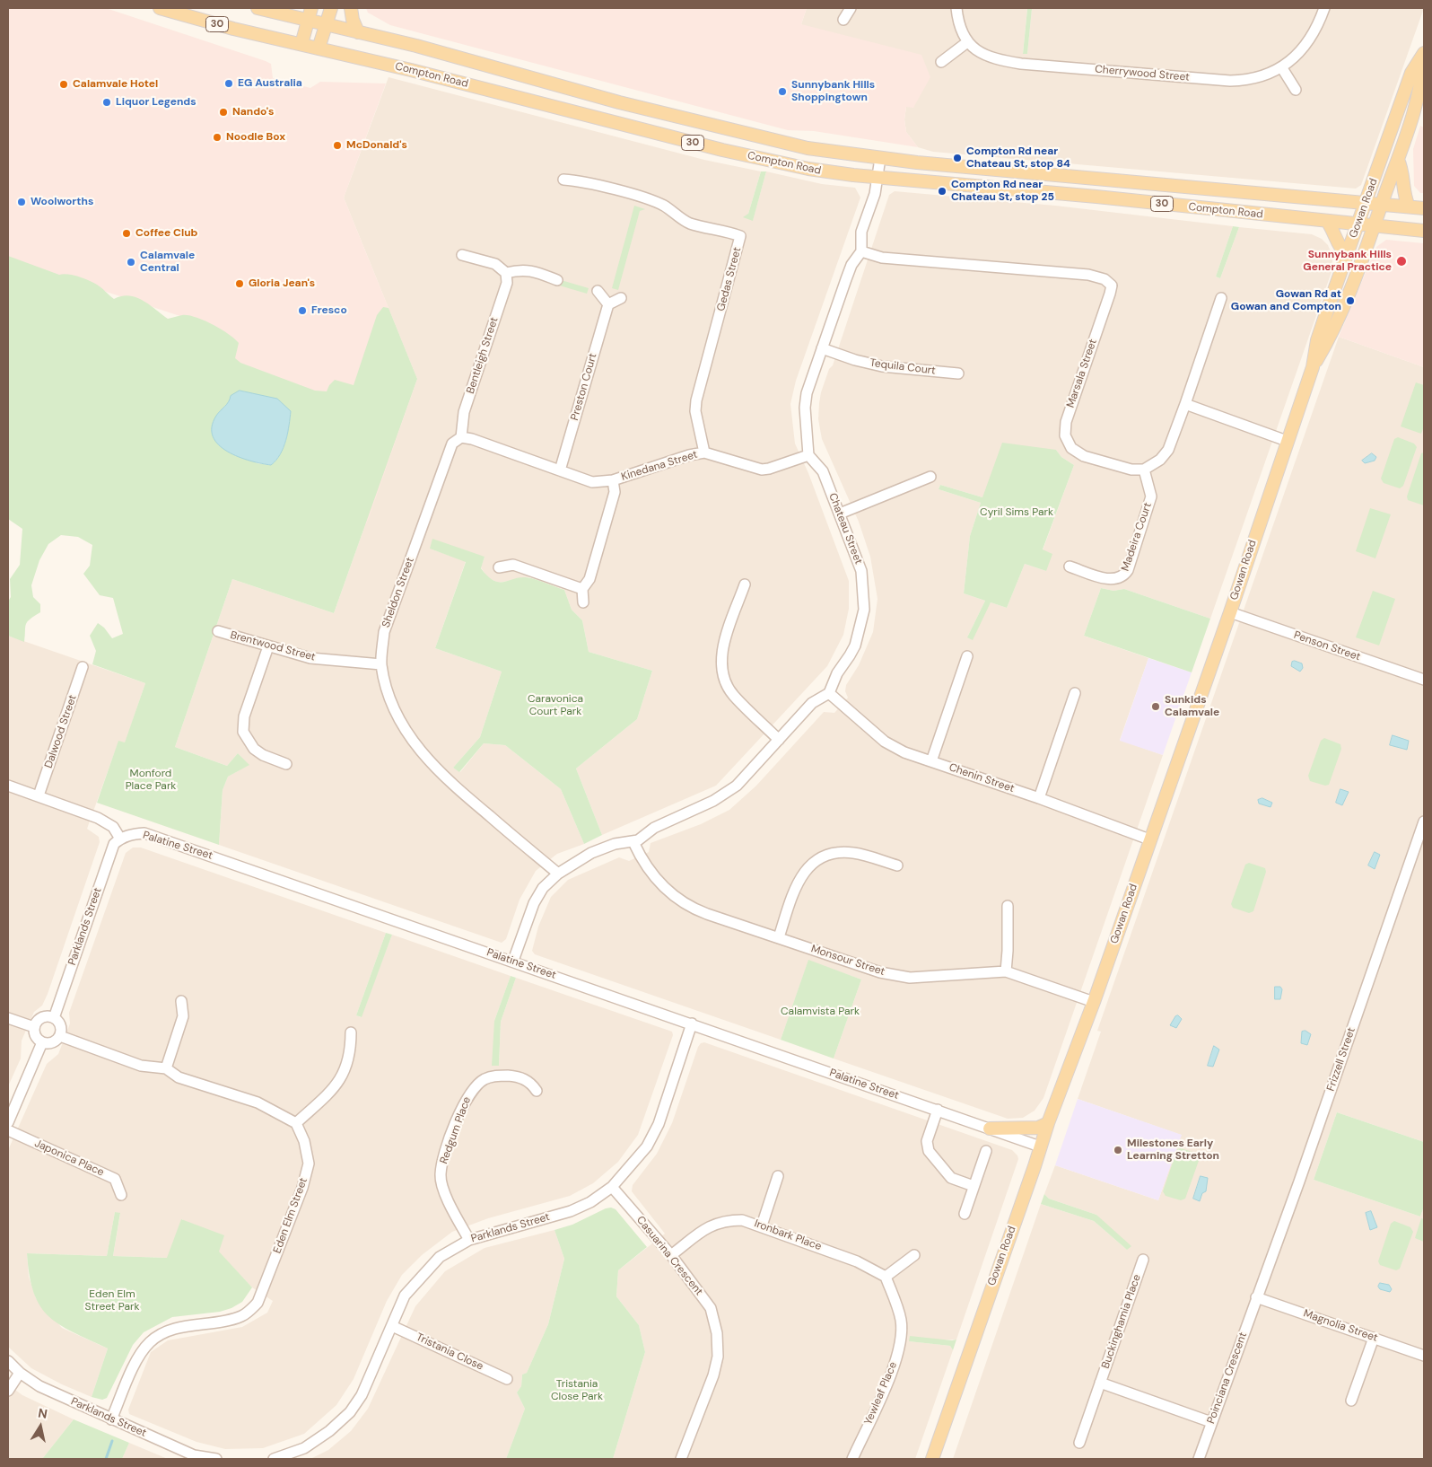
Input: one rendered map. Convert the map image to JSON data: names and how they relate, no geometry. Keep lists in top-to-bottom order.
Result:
{
  "streets": {
    "main road": ["30", "Compton Road", "Gowan Road"],
    "street": [
      "Cherrywood Street",
      "Gedas Street",
      "Bentleigh Street",
      "Tequila Court",
      "Marsala Street",
      "Preston Court",
      "Kinedana Street",
      "Chateau Street",
      "Madeira Court",
      "Sheldon Street",
      "Brentwood Street",
      "Penson Street",
      "Dalwood Street",
      "Chenin Street",
      "Palatine Street",
      "Parklands Street",
      "Monsour Street",
      "Frizzell Street",
      "Redgum Place",
      "Japonica Place",
      "Eden Elm Street",
      "Ironbark Place",
      "Casuarina Crescent",
      "Buckinghamia Place",
      "Magnolia Street",
      "Tristania Close",
      "Poinciana Crescent",
      "Yewleaf Place"
    ]
  },
  "crossings": [
    ["Compton Road", "Gowan Road"],
    ["Gowan Road", "Penson Street"],
    ["Gowan Road", "Chenin Street"],
    ["Gowan Road", "Palatine Street"],
    ["Gowan Road", "Monsour Street"],
    ["Gedas Street", "Kinedana Street"],
    ["Bentleigh Street", "Sheldon Street"],
    ["Marsala Street", "Madeira Court"],
    ["Kinedana Street", "Chateau Street"],
    ["Chateau Street", "Chenin Street"],
    ["Sheldon Street", "Brentwood Street"],
    ["Palatine Street", "Parklands Street"],
    ["Parklands Street", "Redgum Place"],
    ["Parklands Street", "Eden Elm Street"],
    ["Parklands Street", "Casuarina Crescent"],
    ["Parklands Street", "Tristania Close"],
    ["Frizzell Street", "Magnolia Street"],
    ["Frizzell Street", "Poinciana Crescent"],
    ["Ironbark Place", "Casuarina Crescent"],
    ["Ironbark Place", "Yewleaf Place"],
    ["Buckinghamia Place", "Poinciana Crescent"],
    ["Magnolia Street", "Poinciana Crescent"]
  ],
  "parks": [
    "Cyril Sims Park",
    "Caravonica Court Park",
    "Monford Place Park",
    "Calamvista Park",
    "Eden Elm Street Park",
    "Tristania Close Park"
  ],
  "places": [
    "EG Australia",
    "Calamvale Hotel",
    "Sunnybank Hills Shoppingtown",
    "Liquor Legends",
    "Nando's",
    "Noodle Box",
    "McDonald's",
    "Compton Rd near Chateau St, stop 84",
    "Compton Rd near Chateau St, stop 25",
    "Woolworths",
    "Coffee Club",
    "Sunnybank Hills General Practice",
    "Calamvale Central",
    "Gloria Jean's",
    "Gowan Rd at Gowan and Compton",
    "Fresco",
    "Sunkids Calamvale",
    "Milestones Early Learning Stretton"
  ],
  "north": "top"
}
